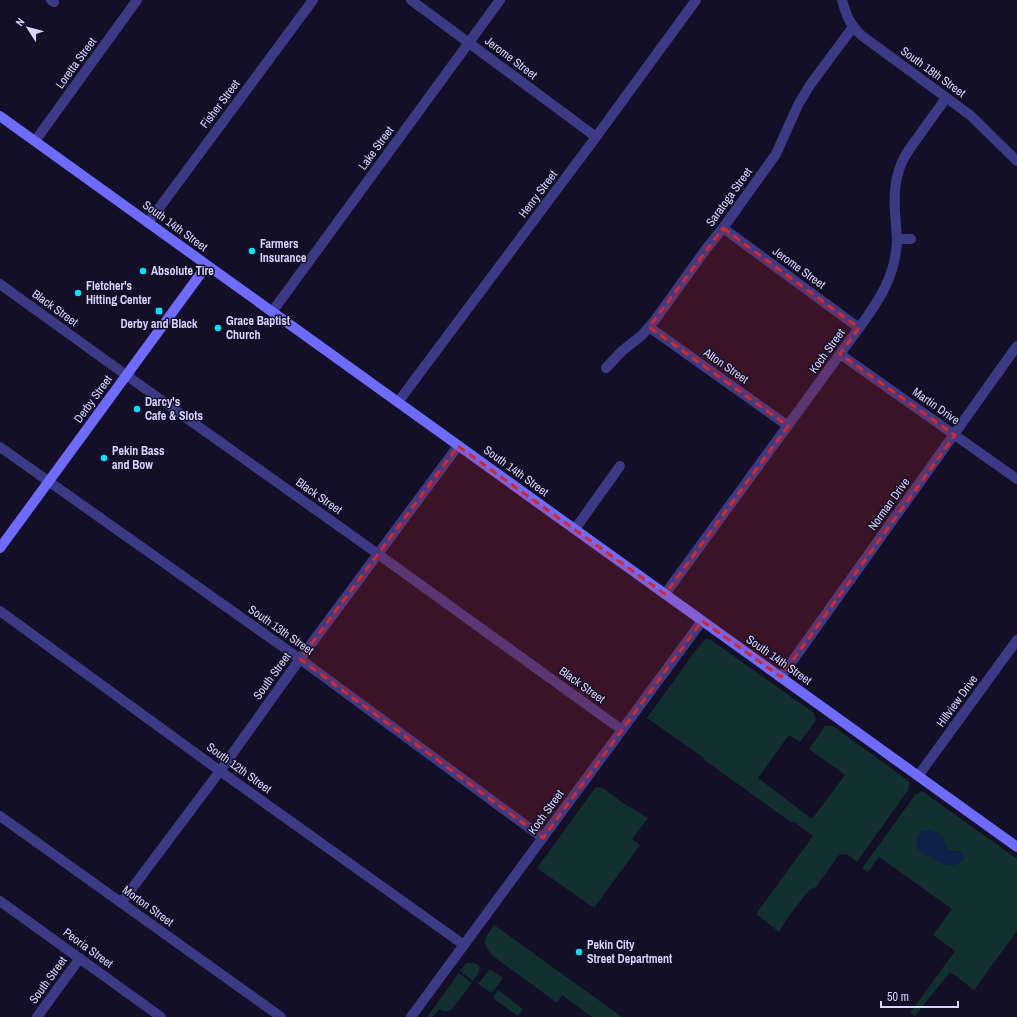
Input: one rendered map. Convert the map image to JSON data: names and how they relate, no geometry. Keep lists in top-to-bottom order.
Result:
{
  "streets": {
    "main road": ["South 14th Street", "Derby Street"],
    "street": [
      "Jerome Street",
      "Loretta Street",
      "South 18th Street",
      "Fisher Street",
      "Lake Street",
      "Henry Street",
      "Saratoga Street",
      "Black Street",
      "Koch Street",
      "Alton Street",
      "Martin Drive",
      "Norman Drive",
      "South 13th Street",
      "South Street",
      "Hillview Drive",
      "South 12th Street",
      "Morton Street",
      "Peoria Street"
    ]
  },
  "crossings": [
    ["Jerome Street", "Lake Street"],
    ["Jerome Street", "Henry Street"],
    ["Jerome Street", "Saratoga Street"],
    ["Jerome Street", "Koch Street"],
    ["Loretta Street", "South 14th Street"],
    ["South 18th Street", "Saratoga Street"],
    ["South 18th Street", "Koch Street"],
    ["Fisher Street", "South 14th Street"],
    ["Lake Street", "South 14th Street"],
    ["Henry Street", "South 14th Street"],
    ["Saratoga Street", "Alton Street"],
    ["South 14th Street", "Koch Street"],
    ["South 14th Street", "Derby Street"],
    ["South 14th Street", "Norman Drive"],
    ["South 14th Street", "South Street"],
    ["South 14th Street", "Hillview Drive"],
    ["Black Street", "Koch Street"],
    ["Black Street", "Derby Street"],
    ["Black Street", "South Street"],
    ["Koch Street", "Alton Street"],
    ["Koch Street", "Martin Drive"],
    ["Koch Street", "South 13th Street"],
    ["Koch Street", "South 12th Street"],
    ["Derby Street", "South 13th Street"],
    ["Martin Drive", "Norman Drive"],
    ["South 13th Street", "South Street"],
    ["South Street", "South 12th Street"],
    ["South Street", "Morton Street"],
    ["South Street", "Peoria Street"]
  ],
  "places": {
    "other": [
      "Farmers Insurance",
      "Absolute Tire",
      "Fletcher's Hitting Center",
      "Grace Baptist Church",
      "Darcy's Cafe & Slots",
      "Pekin Bass and Bow",
      "Pekin City Street Department"
    ],
    "transit": ["Derby and Black"]
  },
  "scale_bar": "50 m",
  "north": "top left"
}
